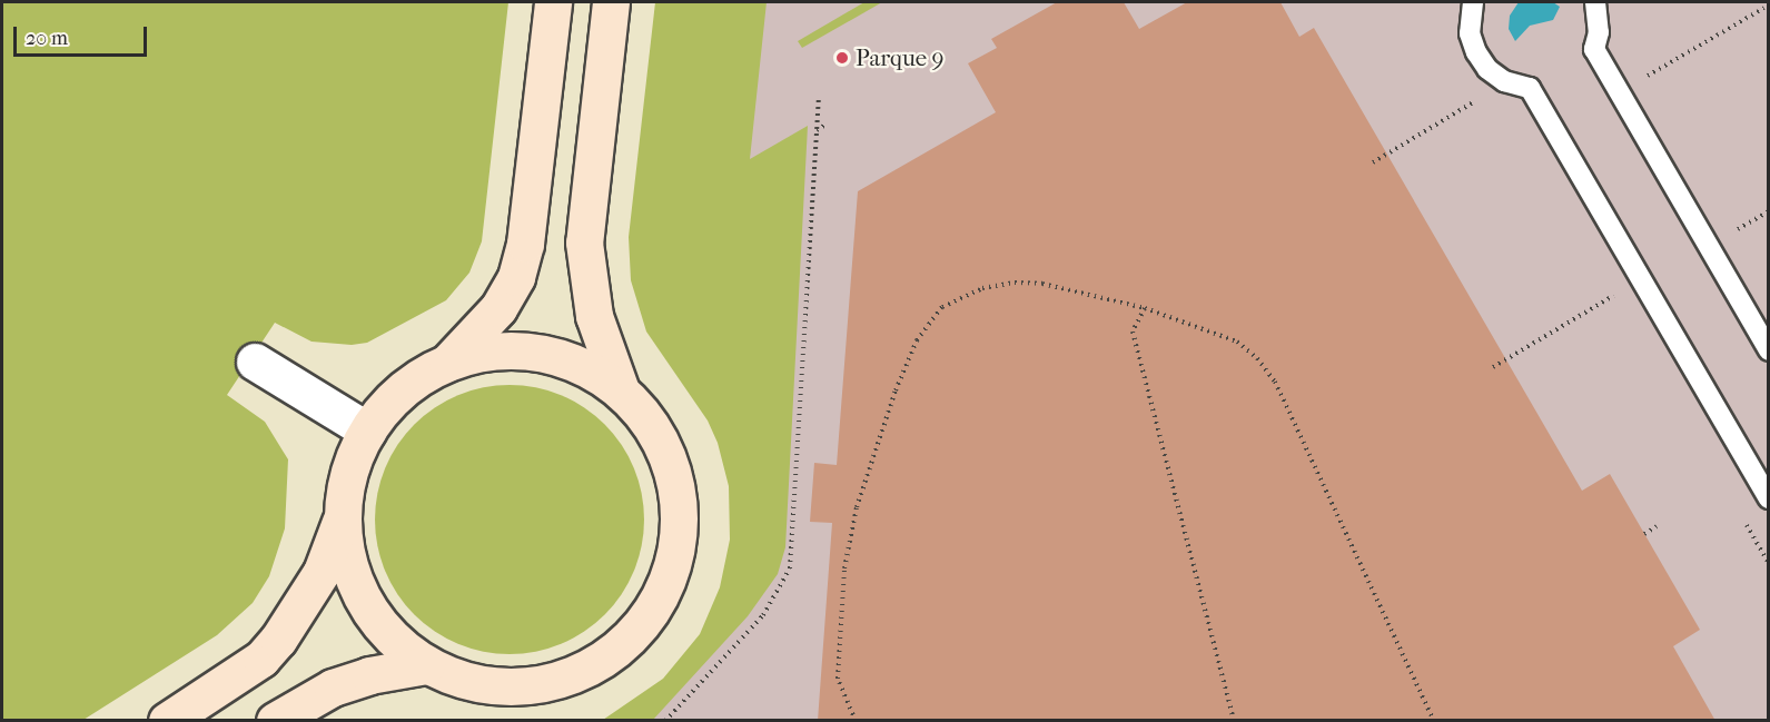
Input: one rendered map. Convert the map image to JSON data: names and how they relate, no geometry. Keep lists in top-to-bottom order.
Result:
{
  "places": ["Parque 9"],
  "scale_bar": "20 m"
}
